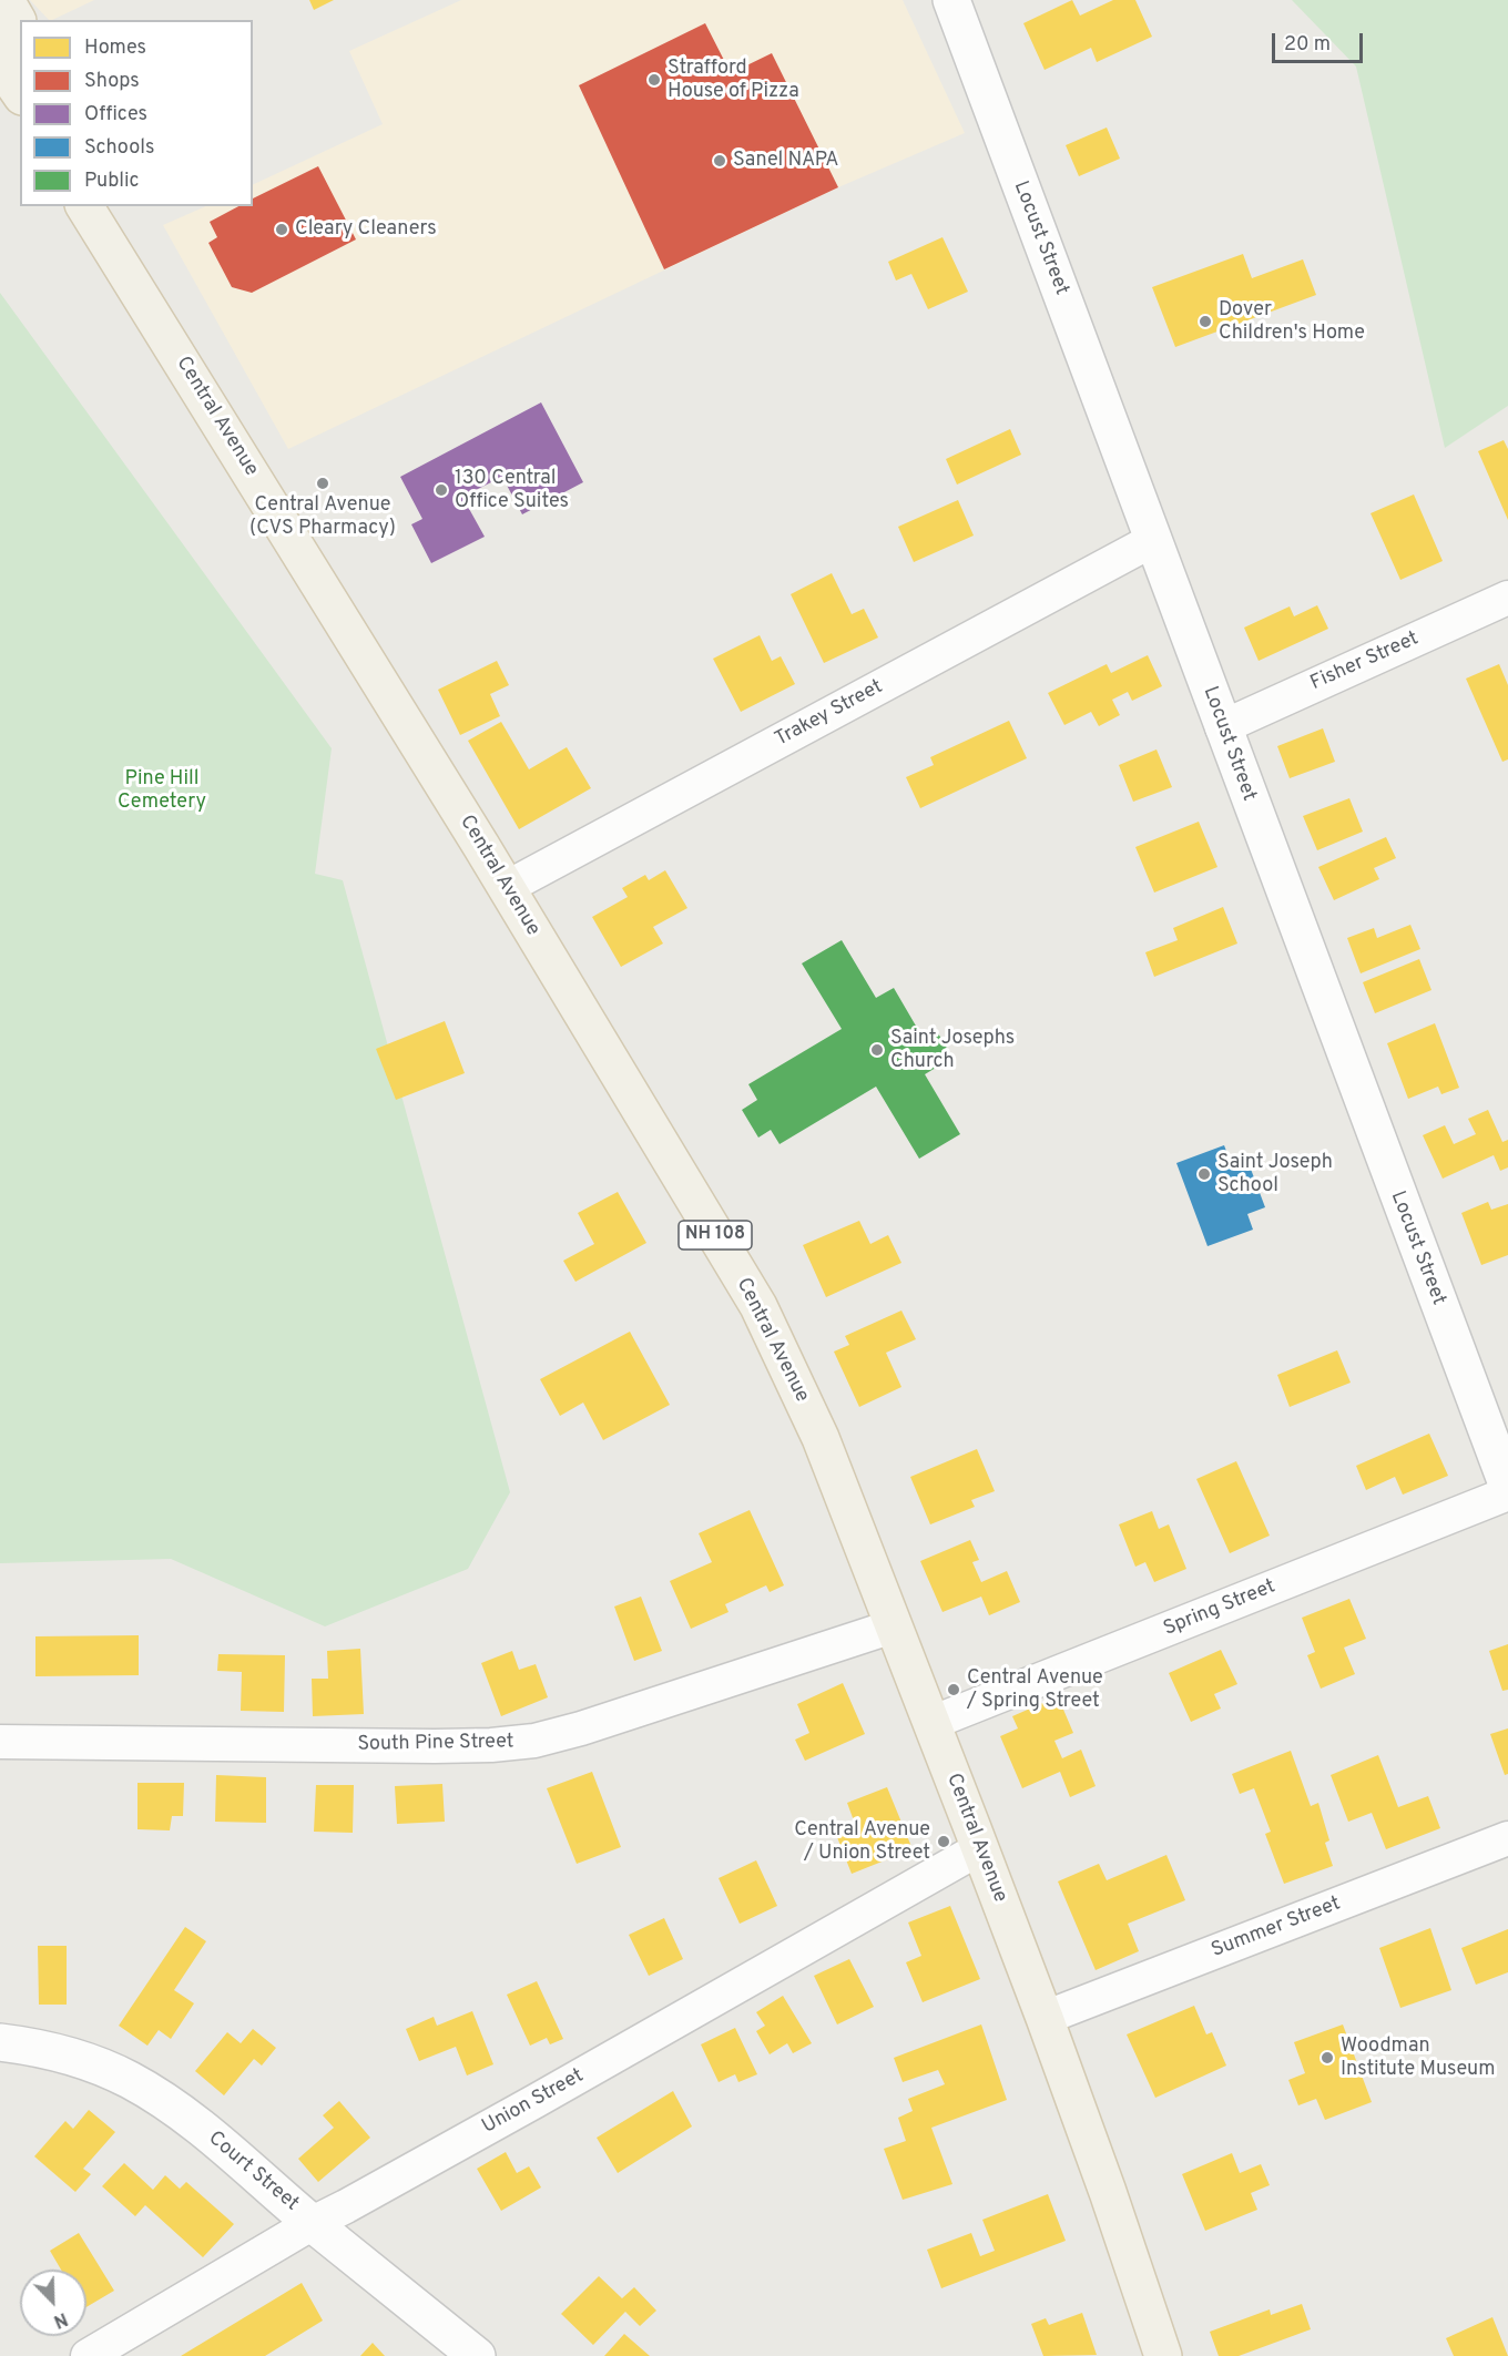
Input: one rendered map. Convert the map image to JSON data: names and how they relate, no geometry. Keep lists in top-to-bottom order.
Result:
{
  "streets": {
    "main road": ["Central Avenue", "NH 108"],
    "street": [
      "Locust Street",
      "Fisher Street",
      "Trakey Street",
      "Spring Street",
      "South Pine Street",
      "Summer Street",
      "Union Street",
      "Court Street"
    ]
  },
  "crossings": [
    ["Locust Street", "Fisher Street"],
    ["Locust Street", "Trakey Street"],
    ["Central Avenue", "Trakey Street"],
    ["Central Avenue", "Spring Street"],
    ["Central Avenue", "South Pine Street"],
    ["Central Avenue", "Summer Street"],
    ["Central Avenue", "Union Street"],
    ["Union Street", "Court Street"]
  ],
  "parks": ["Pine Hill Cemetery"],
  "places": [
    "Strafford House of Pizza",
    "Sanel NAPA",
    "Cleary Cleaners",
    "Dover Children's Home",
    "Central Avenue (CVS Pharmacy)",
    "130 Central Office Suites",
    "Saint Josephs Church",
    "Saint Joseph School",
    "Central Avenue / Spring Street",
    "Central Avenue / Union Street",
    "Woodman Institute Museum"
  ],
  "legend": [
    "Homes",
    "Shops",
    "Offices",
    "Schools",
    "Public"
  ],
  "scale_bar": "20 m",
  "north": "bottom right"
}
